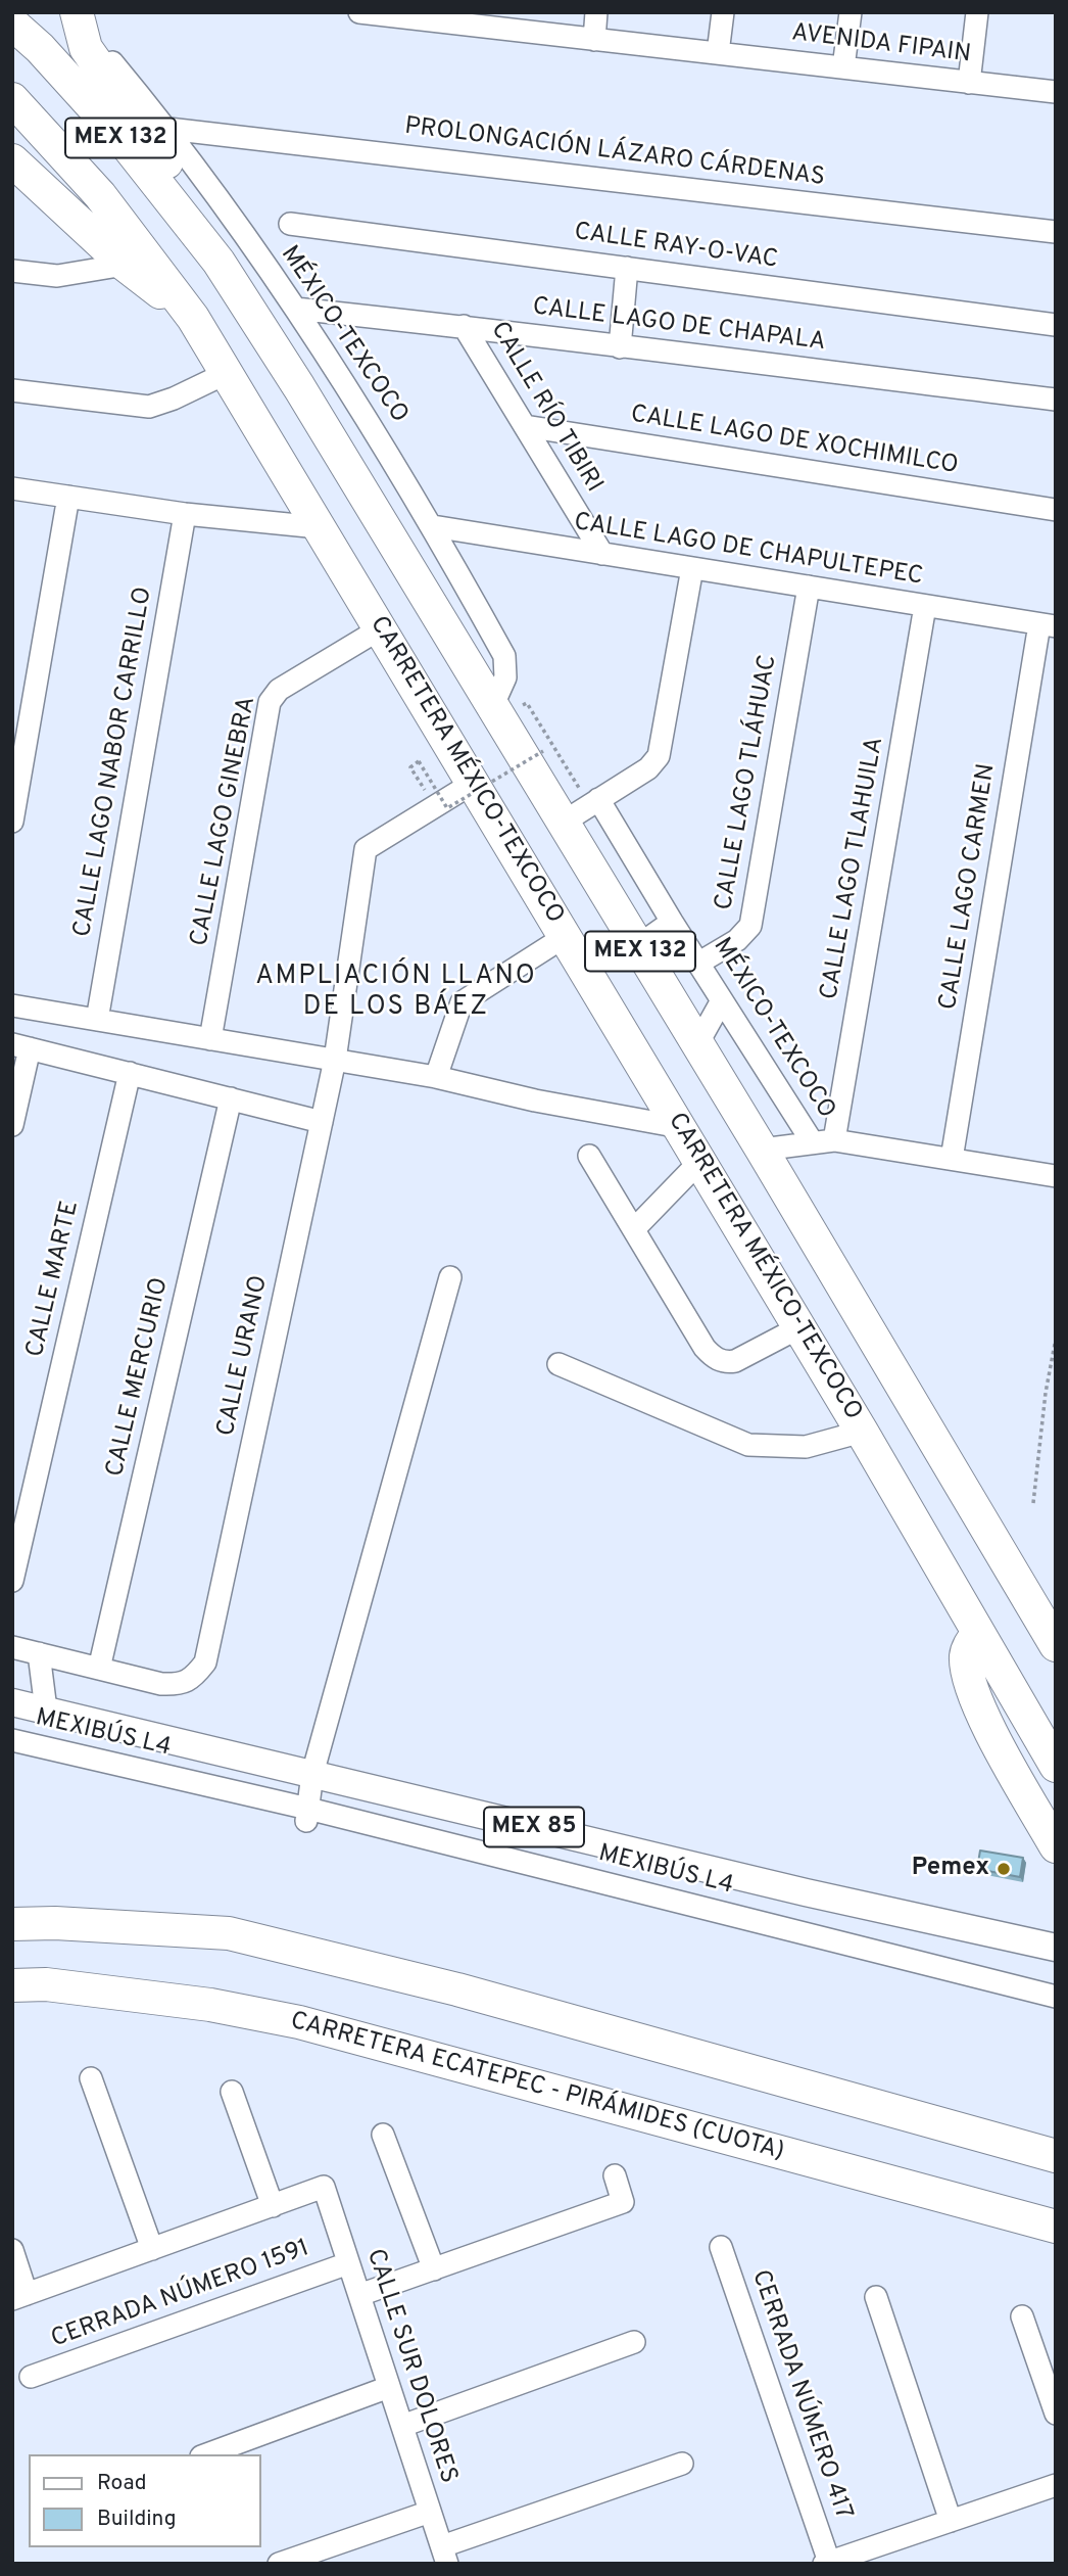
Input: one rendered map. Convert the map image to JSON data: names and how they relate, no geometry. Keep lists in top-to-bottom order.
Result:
{
  "streets": {
    "highway": ["MEX 132", "CARRETERA MÉXICO-TEXCOCO", "CARRETERA ECATEPEC - PIRÁMIDES (CUOTA)"],
    "main road": ["MEX 85"],
    "street": [
      "AVENIDA FIPAIN",
      "PROLONGACIÓN LÁZARO CÁRDENAS",
      "CALLE RAY-O-VAC",
      "CALLE LAGO DE CHAPALA",
      "MÉXICO-TEXCOCO",
      "CALLE RÍO TIBIRI",
      "CALLE LAGO DE XOCHIMILCO",
      "CALLE LAGO DE CHAPULTEPEC",
      "CALLE LAGO NABOR CARRILLO",
      "CALLE LAGO TLÁHUAC",
      "CALLE LAGO GINEBRA",
      "CALLE LAGO TLAHUILA",
      "CALLE LAGO CARMEN",
      "CALLE MARTE",
      "CALLE URANO",
      "CALLE MERCURIO",
      "MEXIBÚS L4",
      "CERRADA NÚMERO 1591",
      "CALLE SUR DOLORES",
      "CERRADA NÚMERO 417"
    ]
  },
  "crossings": [
    ["MEX 132", "MÉXICO-TEXCOCO"],
    ["PROLONGACIÓN LÁZARO CÁRDENAS", "MÉXICO-TEXCOCO"],
    ["CALLE LAGO DE CHAPALA", "MÉXICO-TEXCOCO"],
    ["CALLE LAGO DE CHAPALA", "CALLE RÍO TIBIRI"],
    ["MÉXICO-TEXCOCO", "CALLE LAGO DE CHAPULTEPEC"],
    ["MÉXICO-TEXCOCO", "CALLE LAGO TLÁHUAC"],
    ["CALLE RÍO TIBIRI", "CALLE LAGO DE XOCHIMILCO"],
    ["CALLE RÍO TIBIRI", "CALLE LAGO DE CHAPULTEPEC"],
    ["CALLE LAGO DE CHAPULTEPEC", "CALLE LAGO TLÁHUAC"],
    ["CALLE LAGO DE CHAPULTEPEC", "CALLE LAGO TLAHUILA"],
    ["CALLE LAGO DE CHAPULTEPEC", "CALLE LAGO CARMEN"],
    ["CARRETERA MÉXICO-TEXCOCO", "CALLE LAGO GINEBRA"],
    ["CARRETERA MÉXICO-TEXCOCO", "CALLE URANO"],
    ["CALLE URANO", "CALLE MERCURIO"],
    ["CERRADA NÚMERO 1591", "CALLE SUR DOLORES"]
  ],
  "districts": ["AMPLIACIÓN LLANO DE LOS BÁEZ"],
  "places": ["Pemex"],
  "legend": ["Road", "Building"]
}
